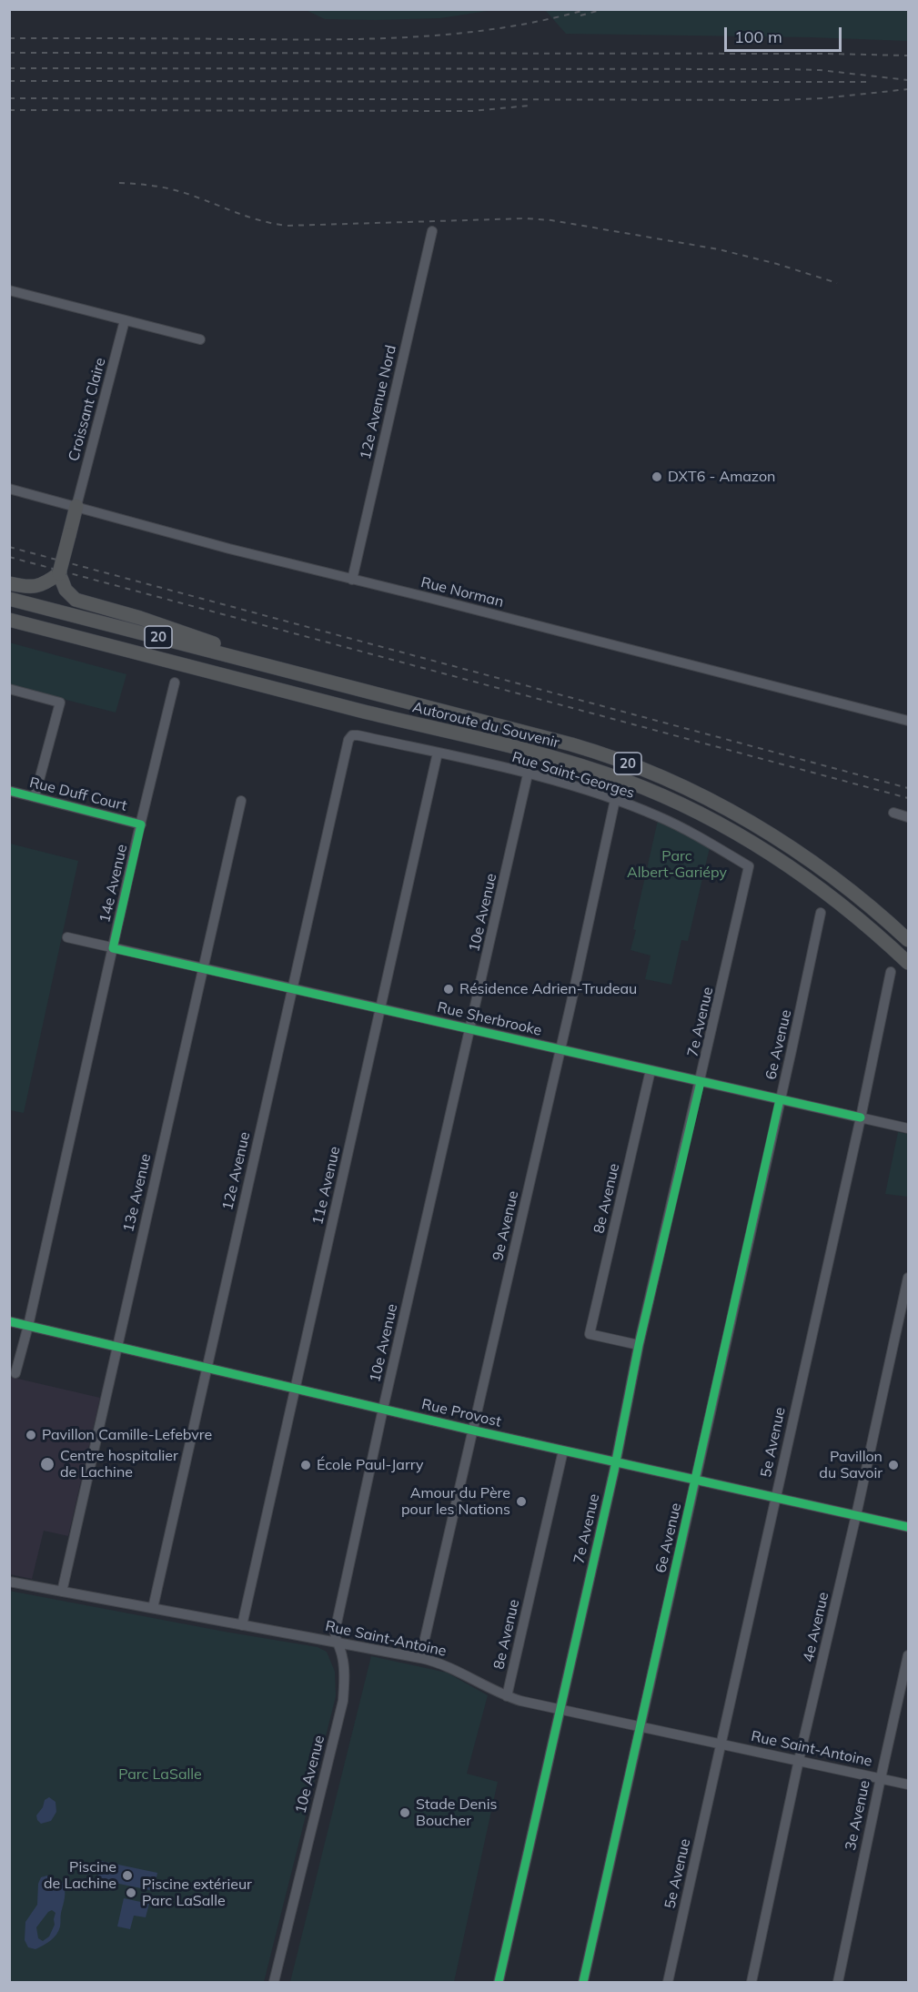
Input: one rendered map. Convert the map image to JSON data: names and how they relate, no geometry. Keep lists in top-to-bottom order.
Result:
{
  "streets": {
    "highway": ["20", "Autoroute du Souvenir"],
    "street": [
      "12e Avenue Nord",
      "Croissant Claire",
      "Rue Norman",
      "Rue Saint-Georges",
      "Rue Duff Court",
      "14e Avenue",
      "10e Avenue",
      "Rue Sherbrooke",
      "7e Avenue",
      "6e Avenue",
      "12e Avenue",
      "11e Avenue",
      "13e Avenue",
      "8e Avenue",
      "9e Avenue",
      "Rue Provost",
      "5e Avenue",
      "4e Avenue",
      "Rue Saint-Antoine",
      "3e Avenue"
    ]
  },
  "crossings": [
    ["12e Avenue Nord", "Rue Norman"],
    ["Croissant Claire", "Rue Norman"],
    ["Rue Saint-Georges", "10e Avenue"],
    ["Rue Saint-Georges", "7e Avenue"],
    ["Rue Saint-Georges", "12e Avenue"],
    ["Rue Saint-Georges", "11e Avenue"],
    ["Rue Saint-Georges", "9e Avenue"],
    ["Rue Duff Court", "14e Avenue"],
    ["14e Avenue", "Rue Sherbrooke"],
    ["14e Avenue", "Rue Provost"],
    ["10e Avenue", "Rue Sherbrooke"],
    ["10e Avenue", "Rue Provost"],
    ["10e Avenue", "Rue Saint-Antoine"],
    ["Rue Sherbrooke", "7e Avenue"],
    ["Rue Sherbrooke", "6e Avenue"],
    ["Rue Sherbrooke", "12e Avenue"],
    ["Rue Sherbrooke", "11e Avenue"],
    ["Rue Sherbrooke", "13e Avenue"],
    ["Rue Sherbrooke", "8e Avenue"],
    ["Rue Sherbrooke", "9e Avenue"],
    ["Rue Sherbrooke", "5e Avenue"],
    ["7e Avenue", "8e Avenue"],
    ["7e Avenue", "Rue Provost"],
    ["7e Avenue", "Rue Saint-Antoine"],
    ["6e Avenue", "Rue Provost"],
    ["6e Avenue", "Rue Saint-Antoine"],
    ["12e Avenue", "Rue Provost"],
    ["12e Avenue", "Rue Saint-Antoine"],
    ["11e Avenue", "Rue Provost"],
    ["11e Avenue", "Rue Saint-Antoine"],
    ["13e Avenue", "Rue Provost"],
    ["13e Avenue", "Rue Saint-Antoine"],
    ["8e Avenue", "Rue Provost"],
    ["8e Avenue", "Rue Saint-Antoine"],
    ["9e Avenue", "Rue Provost"],
    ["9e Avenue", "Rue Saint-Antoine"],
    ["Rue Provost", "5e Avenue"],
    ["Rue Provost", "4e Avenue"],
    ["5e Avenue", "Rue Saint-Antoine"],
    ["4e Avenue", "Rue Saint-Antoine"],
    ["Rue Saint-Antoine", "3e Avenue"]
  ],
  "parks": ["Parc Albert-Gariépy", "Parc LaSalle"],
  "places": [
    "DXT6 - Amazon",
    "Résidence Adrien-Trudeau",
    "Pavillon Camille-Lefebvre",
    "Centre hospitalier de Lachine",
    "École Paul-Jarry",
    "Pavillon du Savoir",
    "Amour du Père pour les Nations",
    "Stade Denis Boucher",
    "Piscine de Lachine",
    "Piscine extérieur Parc LaSalle"
  ],
  "scale_bar": "100 m"
}
